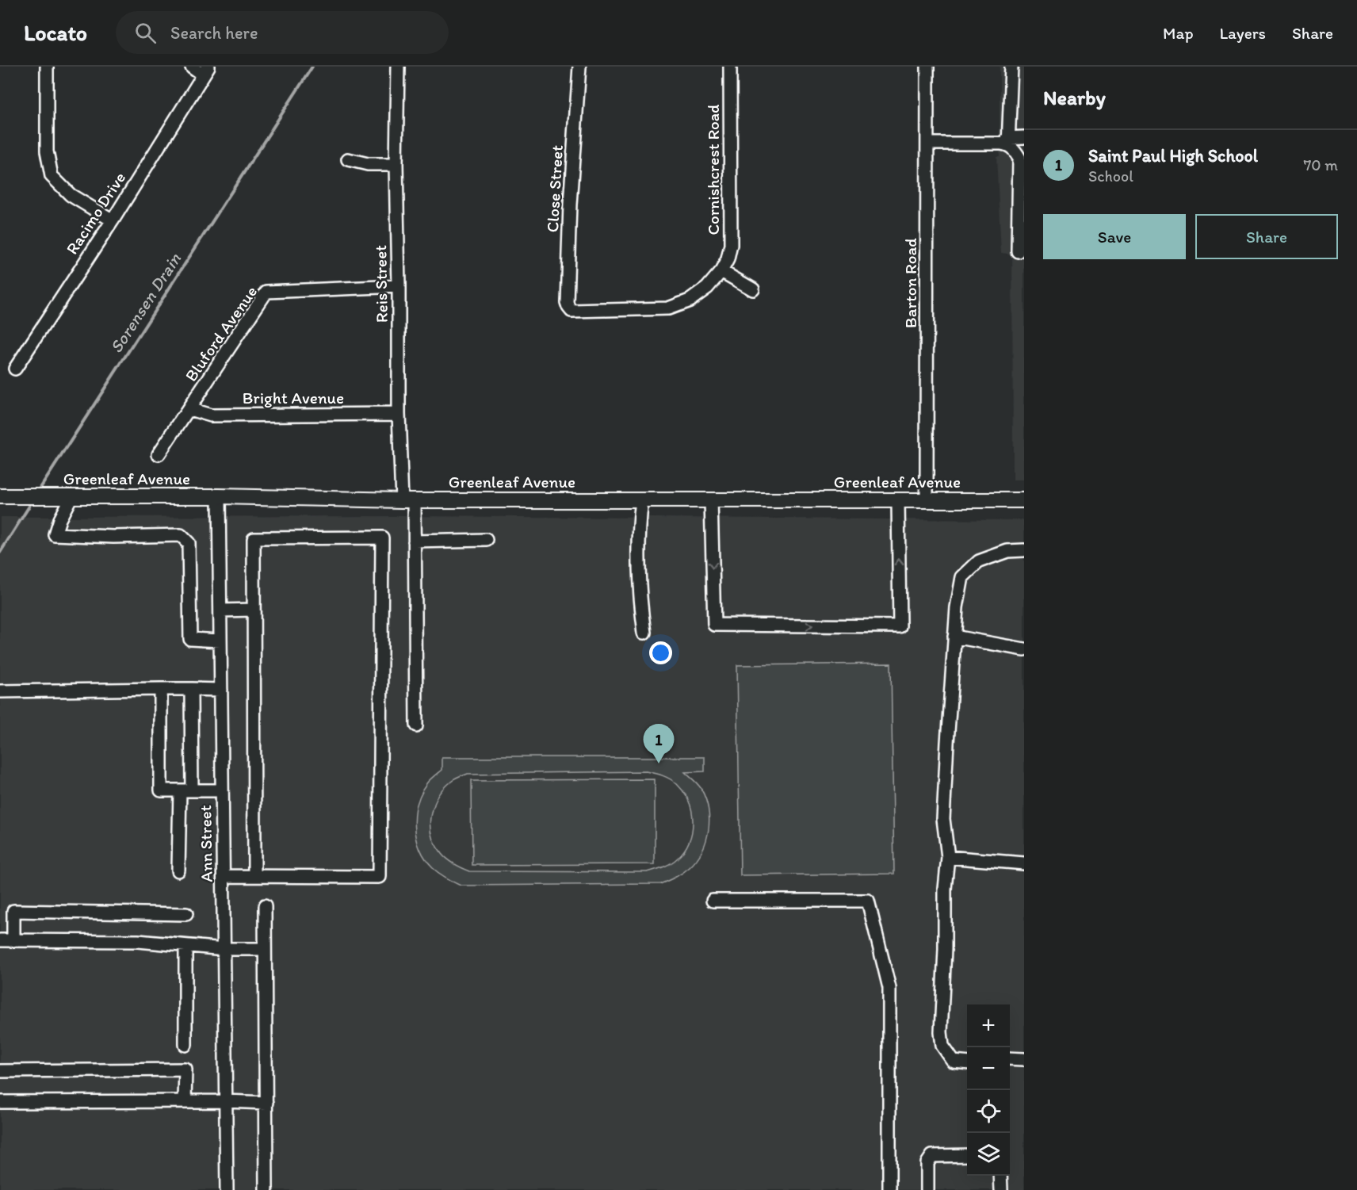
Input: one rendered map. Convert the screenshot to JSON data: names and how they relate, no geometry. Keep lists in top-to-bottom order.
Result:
{
  "streets": {
    "main road": ["Greenleaf Avenue"],
    "street": [
      "Cornishcrest Road",
      "Close Street",
      "Racimo Drive",
      "Barton Road",
      "Reis Street",
      "Bluford Avenue",
      "Bright Avenue",
      "Ann Street"
    ]
  },
  "crossings": [
    ["Cornishcrest Road", "Close Street"],
    ["Barton Road", "Greenleaf Avenue"],
    ["Reis Street", "Bluford Avenue"],
    ["Reis Street", "Bright Avenue"],
    ["Reis Street", "Greenleaf Avenue"],
    ["Bluford Avenue", "Bright Avenue"],
    ["Greenleaf Avenue", "Ann Street"]
  ],
  "water": ["Sorensen Drain"],
  "page": {
    "header": "Locato",
    "search": "Search here",
    "nav": ["Map", "Layers", "Share"],
    "heading": "Nearby",
    "list": [
      {
        "mark": "1",
        "name": "Saint Paul High School",
        "note": "School",
        "value": "70 m"
      }
    ],
    "buttons": ["Save", "Share"],
    "pins": "1",
    "map_buttons": ["+", "−"]
  }
}
